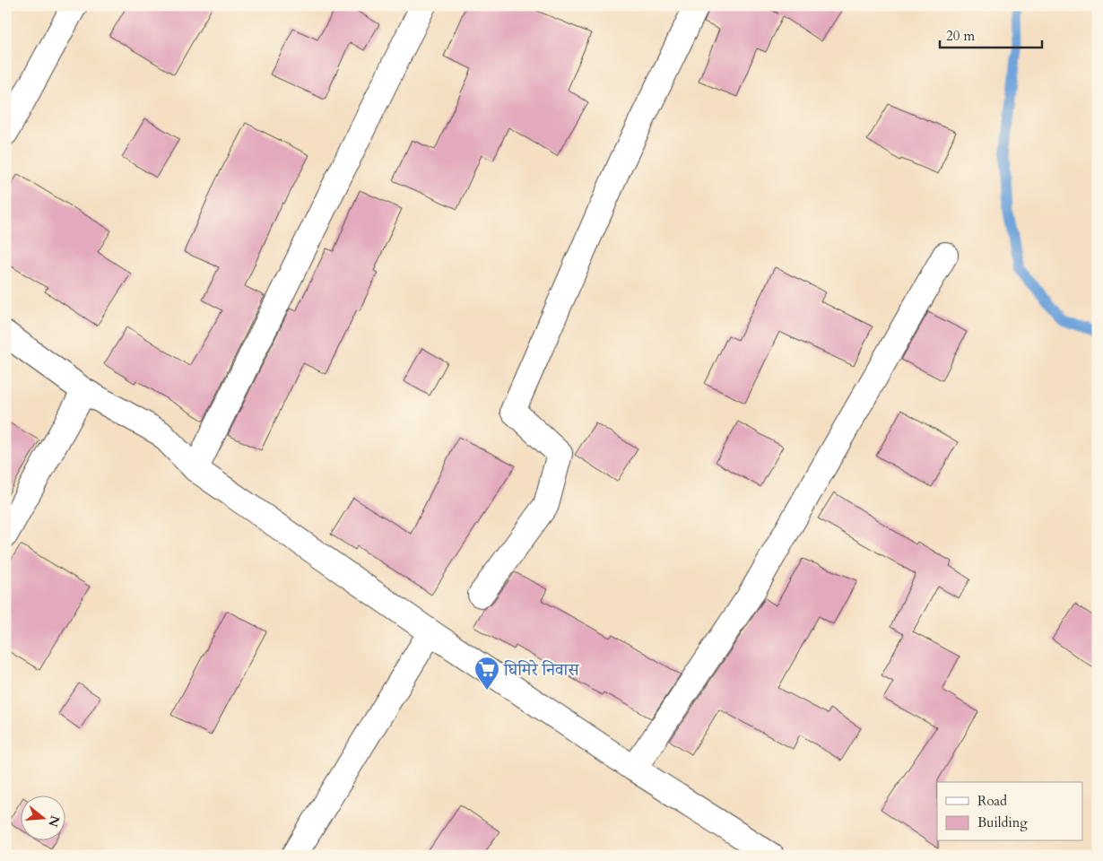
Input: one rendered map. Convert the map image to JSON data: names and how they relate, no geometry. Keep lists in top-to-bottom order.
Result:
{
  "places": {
    "supermarket": ["घिमिरे निवास"]
  },
  "legend": ["Road", "Building"],
  "scale_bar": "20 m",
  "north": "right"
}
